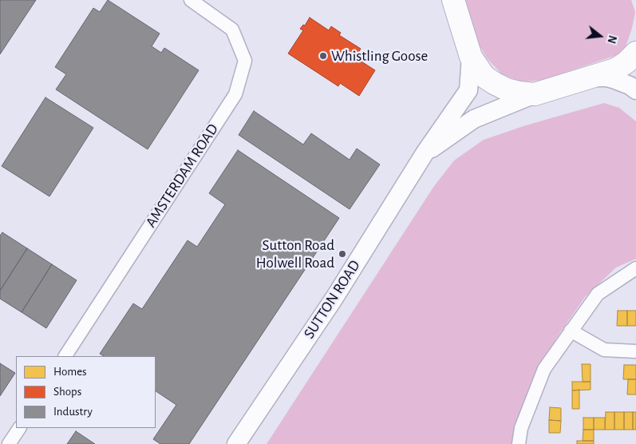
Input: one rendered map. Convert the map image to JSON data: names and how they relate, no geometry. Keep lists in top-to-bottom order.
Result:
{
  "streets": {
    "street": ["AMSTERDAM ROAD", "SUTTON ROAD"]
  },
  "places": ["Whistling Goose", "Sutton Road Holwell Road"],
  "legend": ["Homes", "Shops", "Industry"],
  "north": "right"
}
